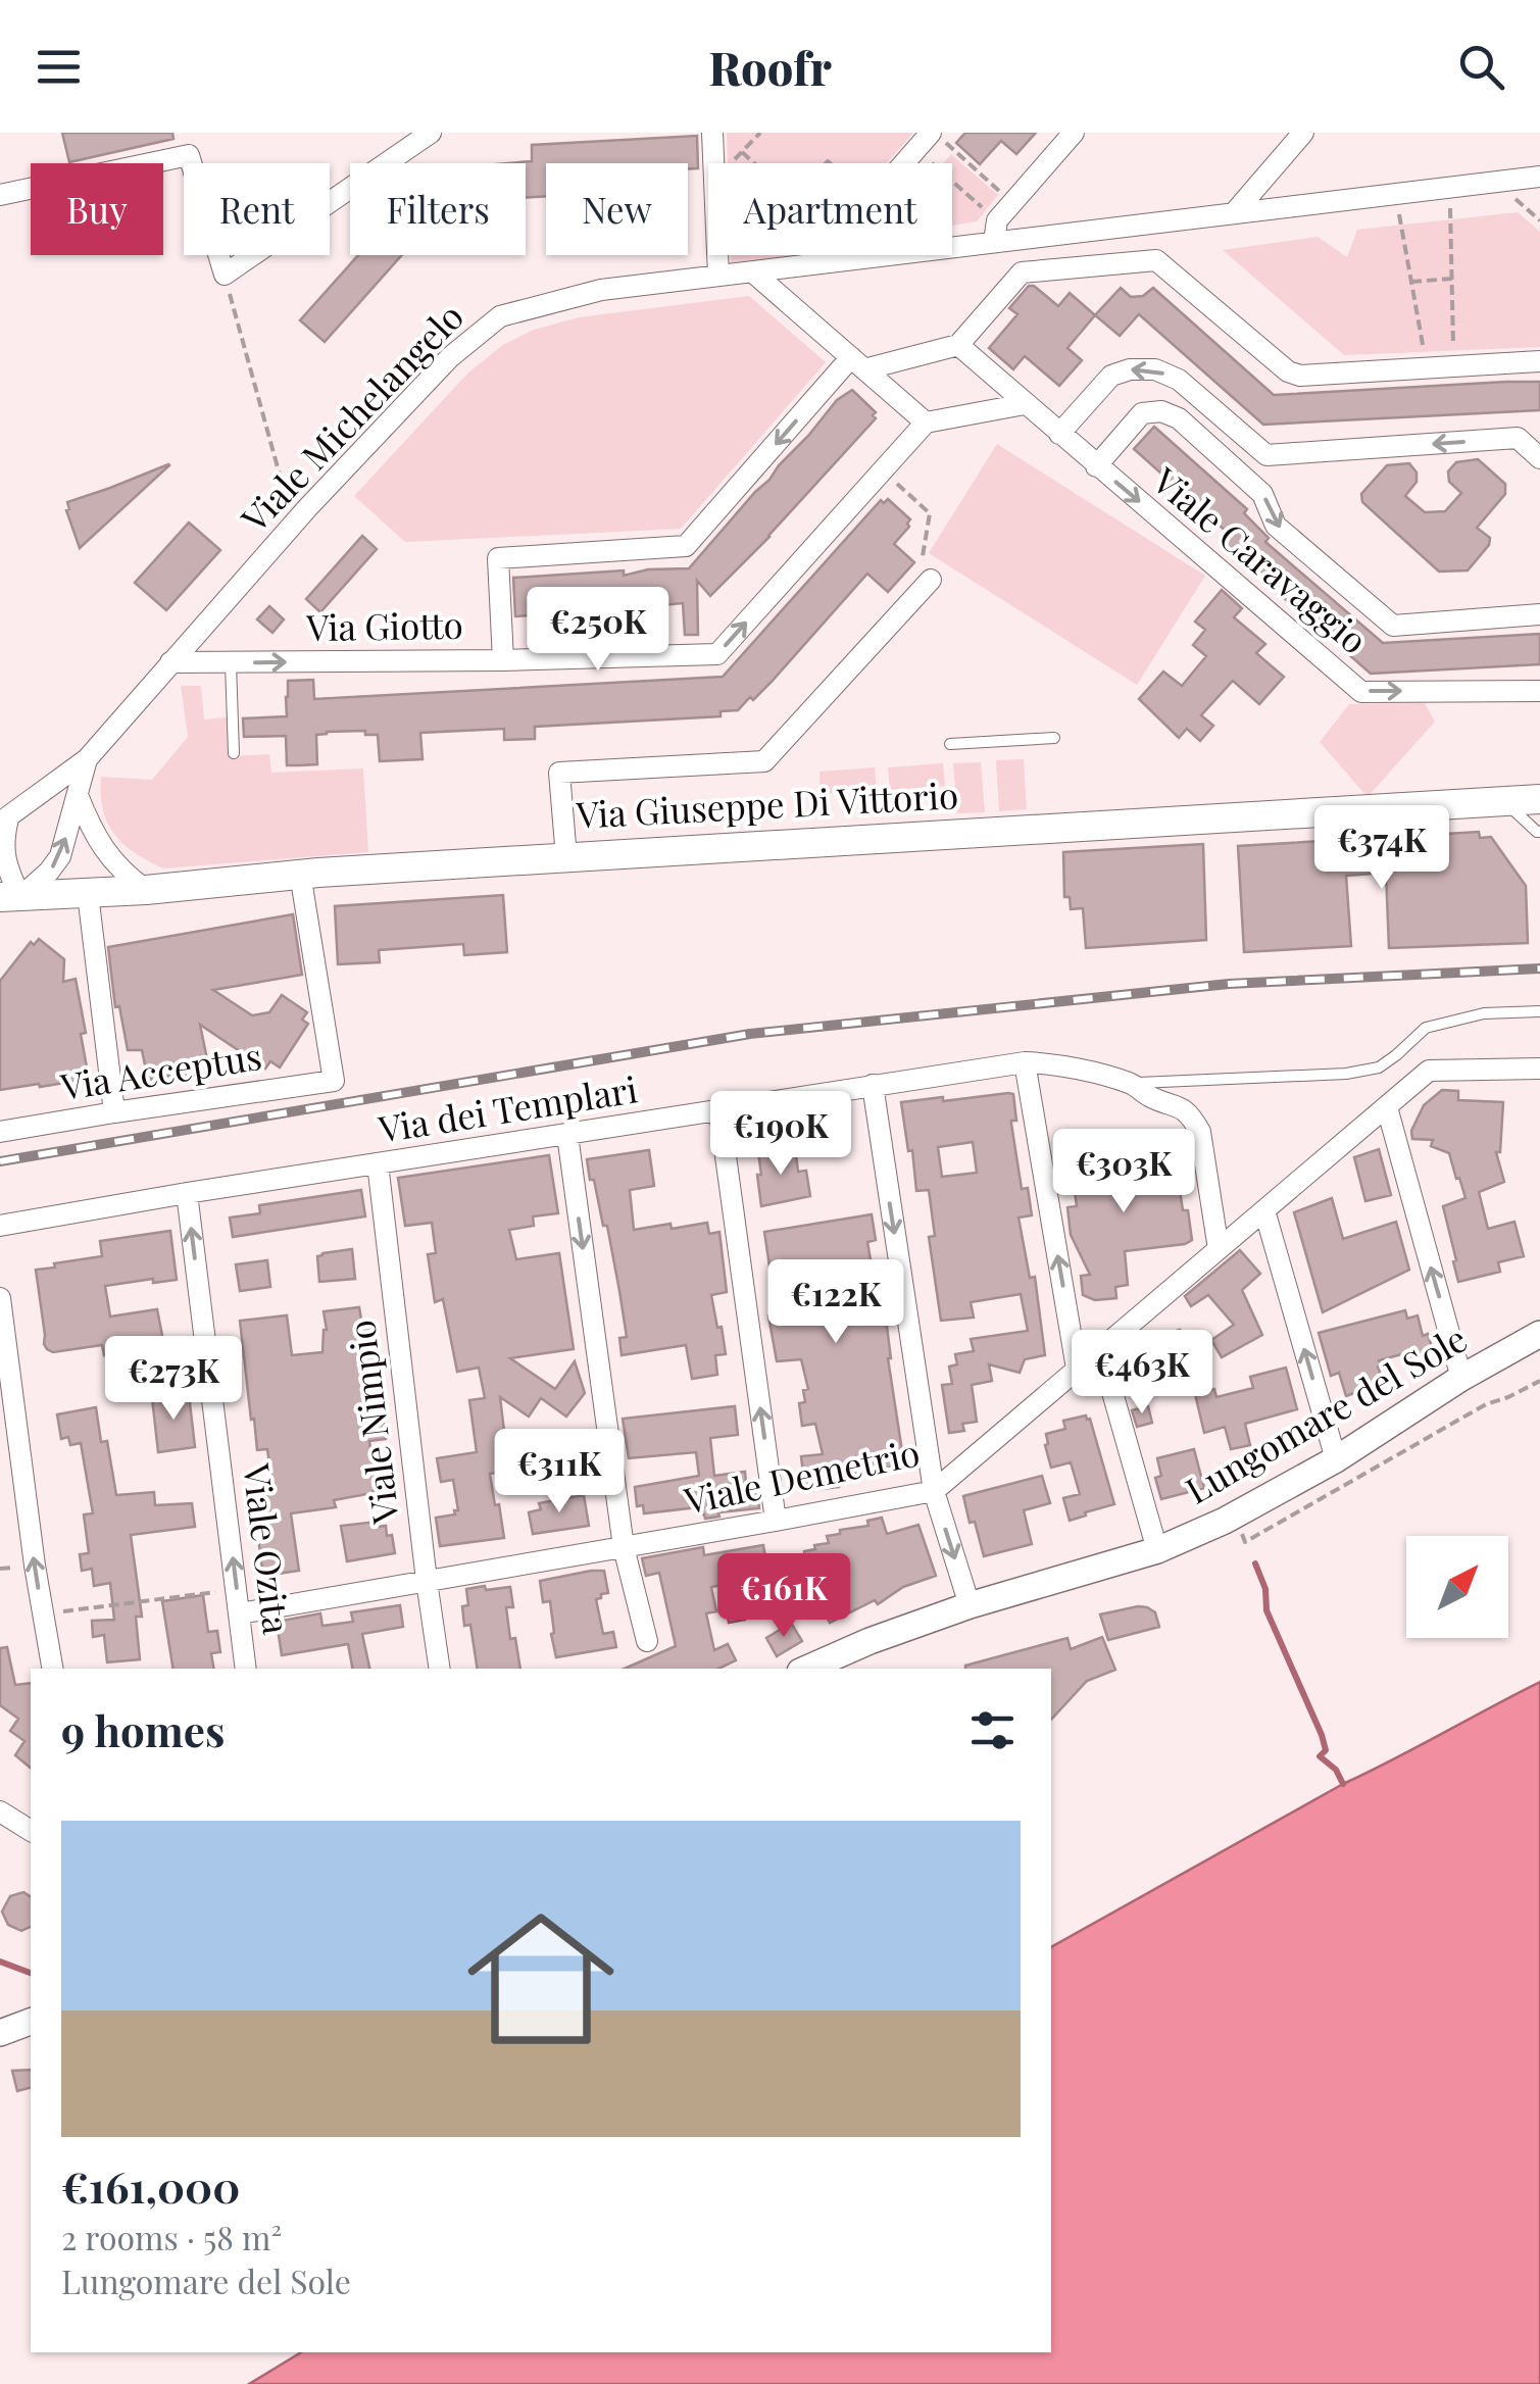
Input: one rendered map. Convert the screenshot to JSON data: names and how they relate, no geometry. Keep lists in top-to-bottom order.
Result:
{
  "streets": {
    "main road": ["Via Giuseppe Di Vittorio"],
    "street": [
      "Viale Michelangelo",
      "Viale Caravaggio",
      "Via Giotto",
      "Via Acceptus",
      "Via dei Templari",
      "Lungomare del Sole",
      "Viale Nimpio",
      "Viale Demetrio",
      "Viale Ozita"
    ]
  },
  "crossings": [
    ["Viale Michelangelo", "Via Giotto"],
    ["Viale Michelangelo", "Via Giuseppe Di Vittorio"],
    ["Via Giuseppe Di Vittorio", "Via Acceptus"],
    ["Via dei Templari", "Viale Nimpio"],
    ["Via dei Templari", "Viale Demetrio"],
    ["Via dei Templari", "Viale Ozita"],
    ["Viale Nimpio", "Viale Demetrio"],
    ["Viale Demetrio", "Viale Ozita"]
  ],
  "one_way": ["Via Giotto", "Viale Ozita"],
  "north": "top right",
  "page": {
    "header": "Roofr",
    "chip": [
      "Buy",
      "Rent",
      "Filters",
      "New",
      "Apartment"
    ],
    "price": [
      "€250K",
      "€374K",
      "€190K",
      "€303K",
      "€122K",
      "€463K",
      "€273K",
      "€311K",
      "€161K"
    ],
    "heading": "9 homes",
    "list": [
      {
        "name": "€161,000",
        "note": "2 rooms · 58 m² · Lungomare del Sole"
      }
    ]
  }
}
